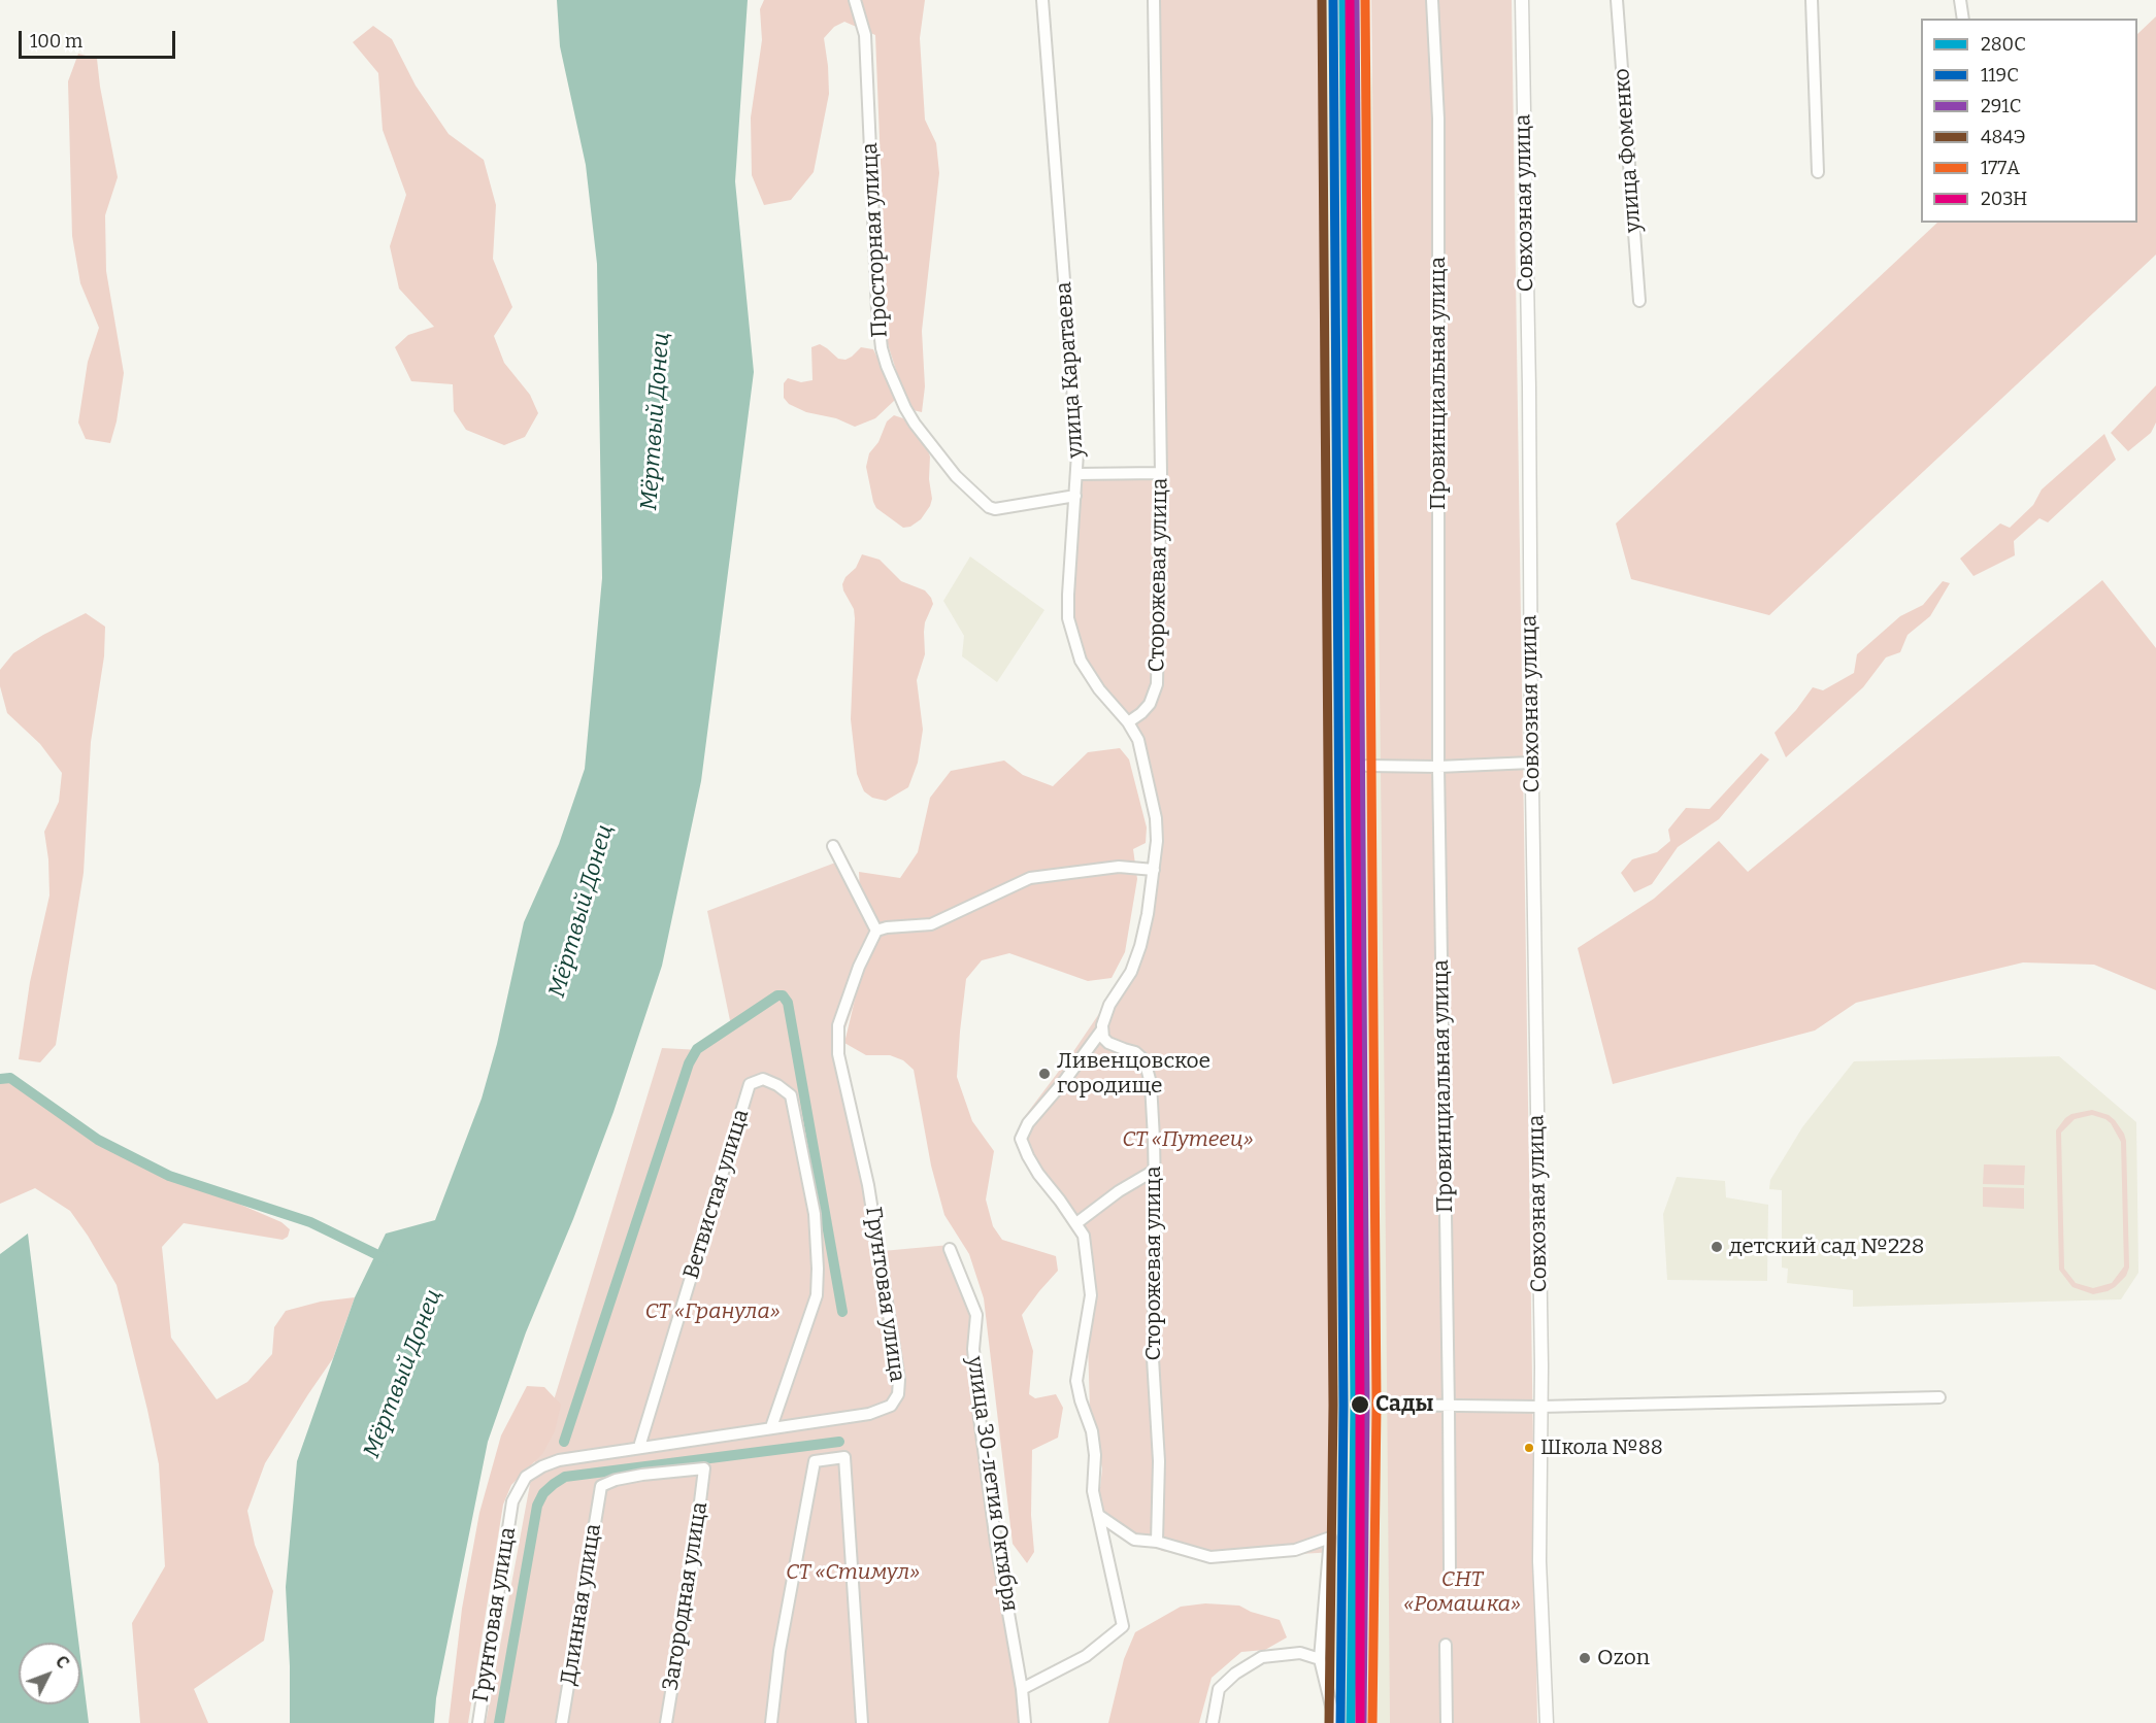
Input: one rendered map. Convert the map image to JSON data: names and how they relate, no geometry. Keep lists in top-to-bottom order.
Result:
{
  "streets": {
    "street": [
      "улица Фоменко",
      "Совхозная улица",
      "Просторная улица",
      "улица Каратаева",
      "Провинциальная улица",
      "Сторожевая улица",
      "Ветвистая улица",
      "Грунтовая улица",
      "улица 30-летия Октября",
      "Загородная улица",
      "Длинная улица"
    ]
  },
  "crossings": [
    ["Просторная улица", "улица Каратаева"],
    ["улица Каратаева", "Сторожевая улица"],
    ["Ветвистая улица", "Грунтовая улица"],
    ["Загородная улица", "Длинная улица"]
  ],
  "water": ["Мёртвый Донец"],
  "parks": [
    "СТ «Путеец»",
    "СТ «Гранула»",
    "СТ «Стимул»",
    "СНТ «Ромашка»"
  ],
  "places": [
    "Ливенцовское городище",
    "детский сад №228",
    "Сады",
    "Школа №88",
    "Ozon"
  ],
  "lines": [
    "transit line 280С",
    "transit line 119С",
    "transit line 291С",
    "transit line 484Э",
    "transit line 177А",
    "transit line 203Н"
  ],
  "legend": [
    "280С",
    "119С",
    "291С",
    "484Э",
    "177А",
    "203Н"
  ],
  "scale_bar": "100 m",
  "north": "top right"
}
